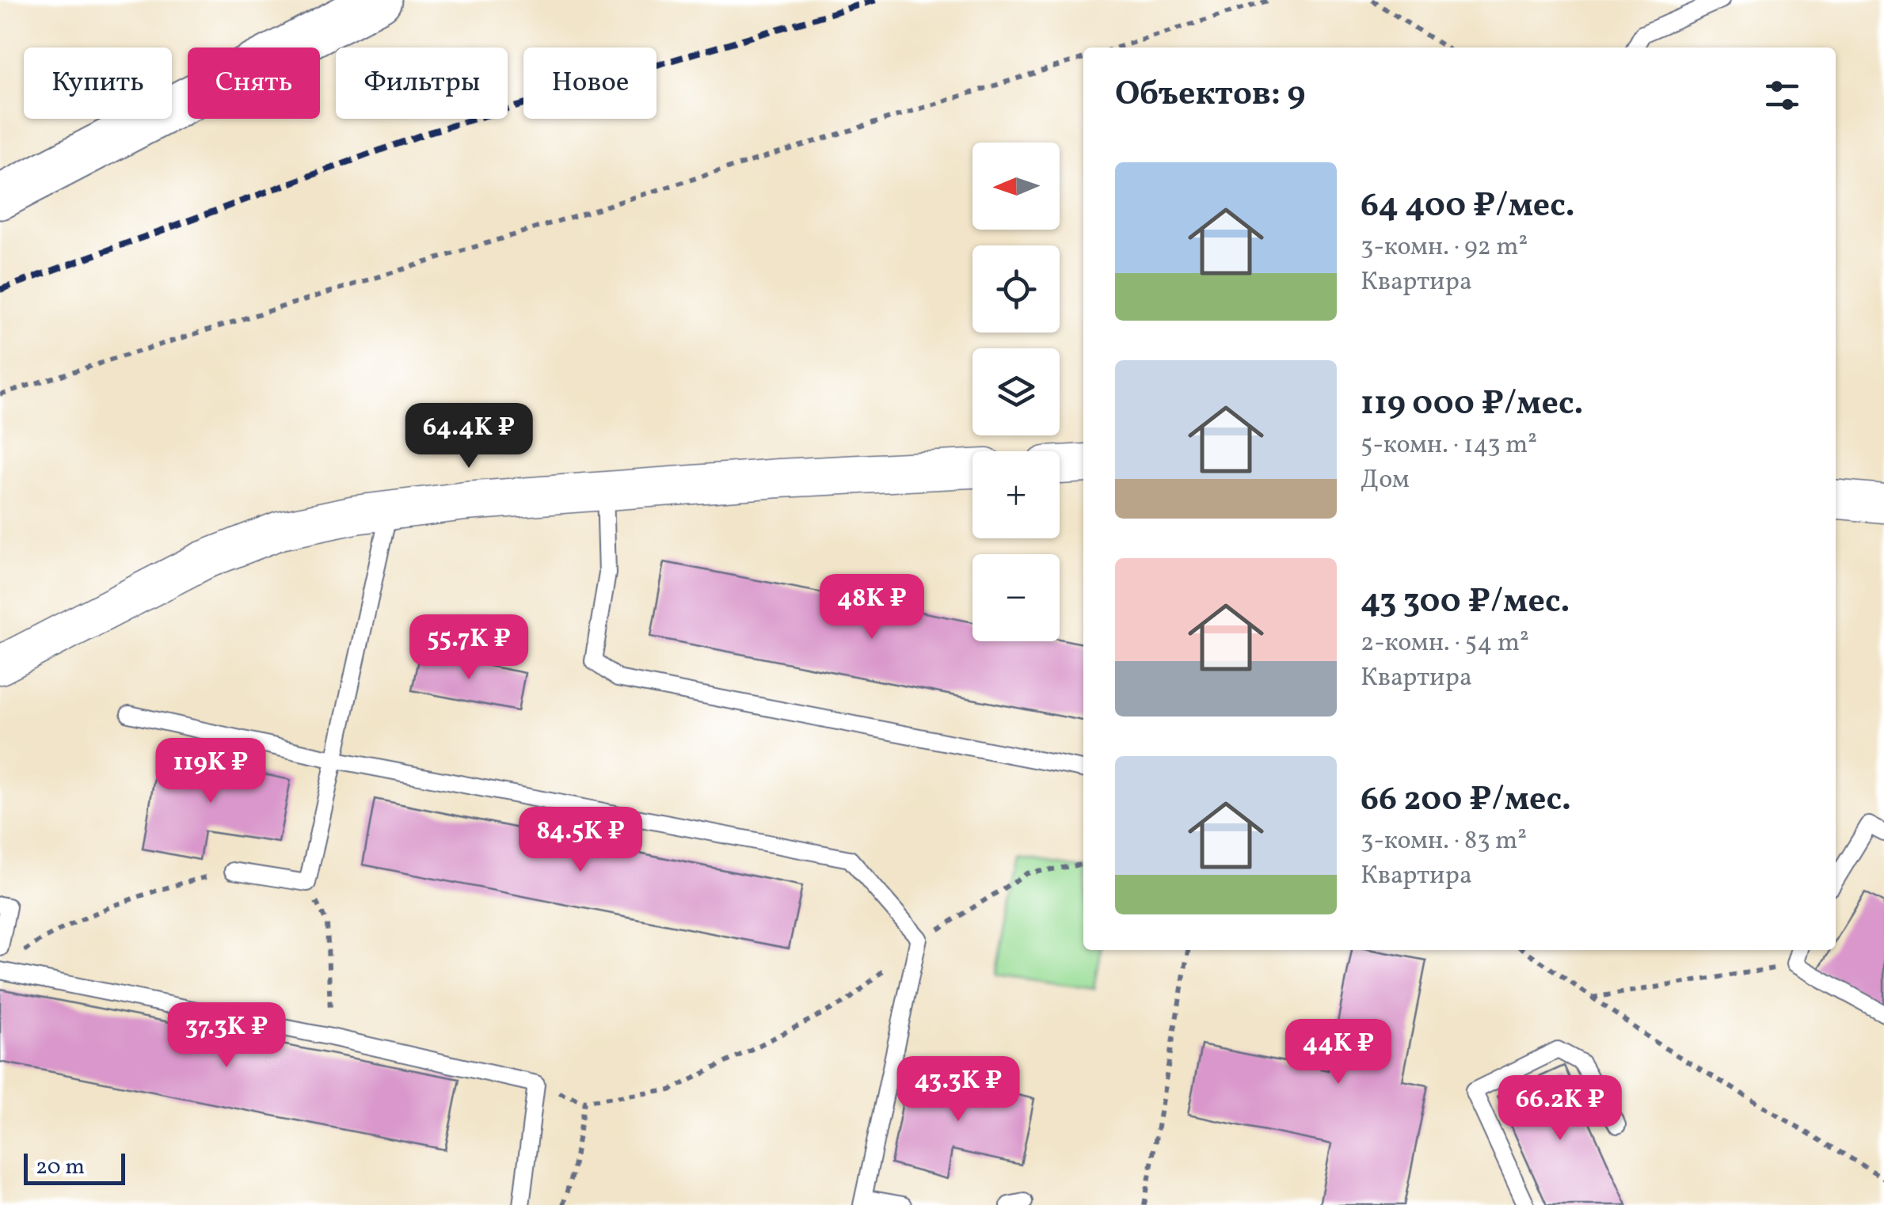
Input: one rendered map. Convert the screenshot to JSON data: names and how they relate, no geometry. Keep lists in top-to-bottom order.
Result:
{
  "scale_bar": "20 m",
  "north": "left",
  "page": {
    "chip": [
      "Купить",
      "Снять",
      "Фильтры",
      "Новое"
    ],
    "heading": "Объектов: 9",
    "map_buttons": ["+", "−"],
    "list": [
      {
        "name": "64 400 ₽/мес.",
        "note": "3-комн. · 92 m² · Квартира"
      },
      {
        "name": "119 000 ₽/мес.",
        "note": "5-комн. · 143 m² · Дом"
      },
      {
        "name": "43 300 ₽/мес.",
        "note": "2-комн. · 54 m² · Квартира"
      },
      {
        "name": "66 200 ₽/мес.",
        "note": "3-комн. · 83 m² · Квартира"
      }
    ],
    "price": [
      "64.4K ₽",
      "48K ₽",
      "55.7K ₽",
      "119K ₽",
      "84.5K ₽",
      "37.3K ₽",
      "44K ₽",
      "43.3K ₽",
      "66.2K ₽"
    ],
    "scale": "20 m"
  }
}
